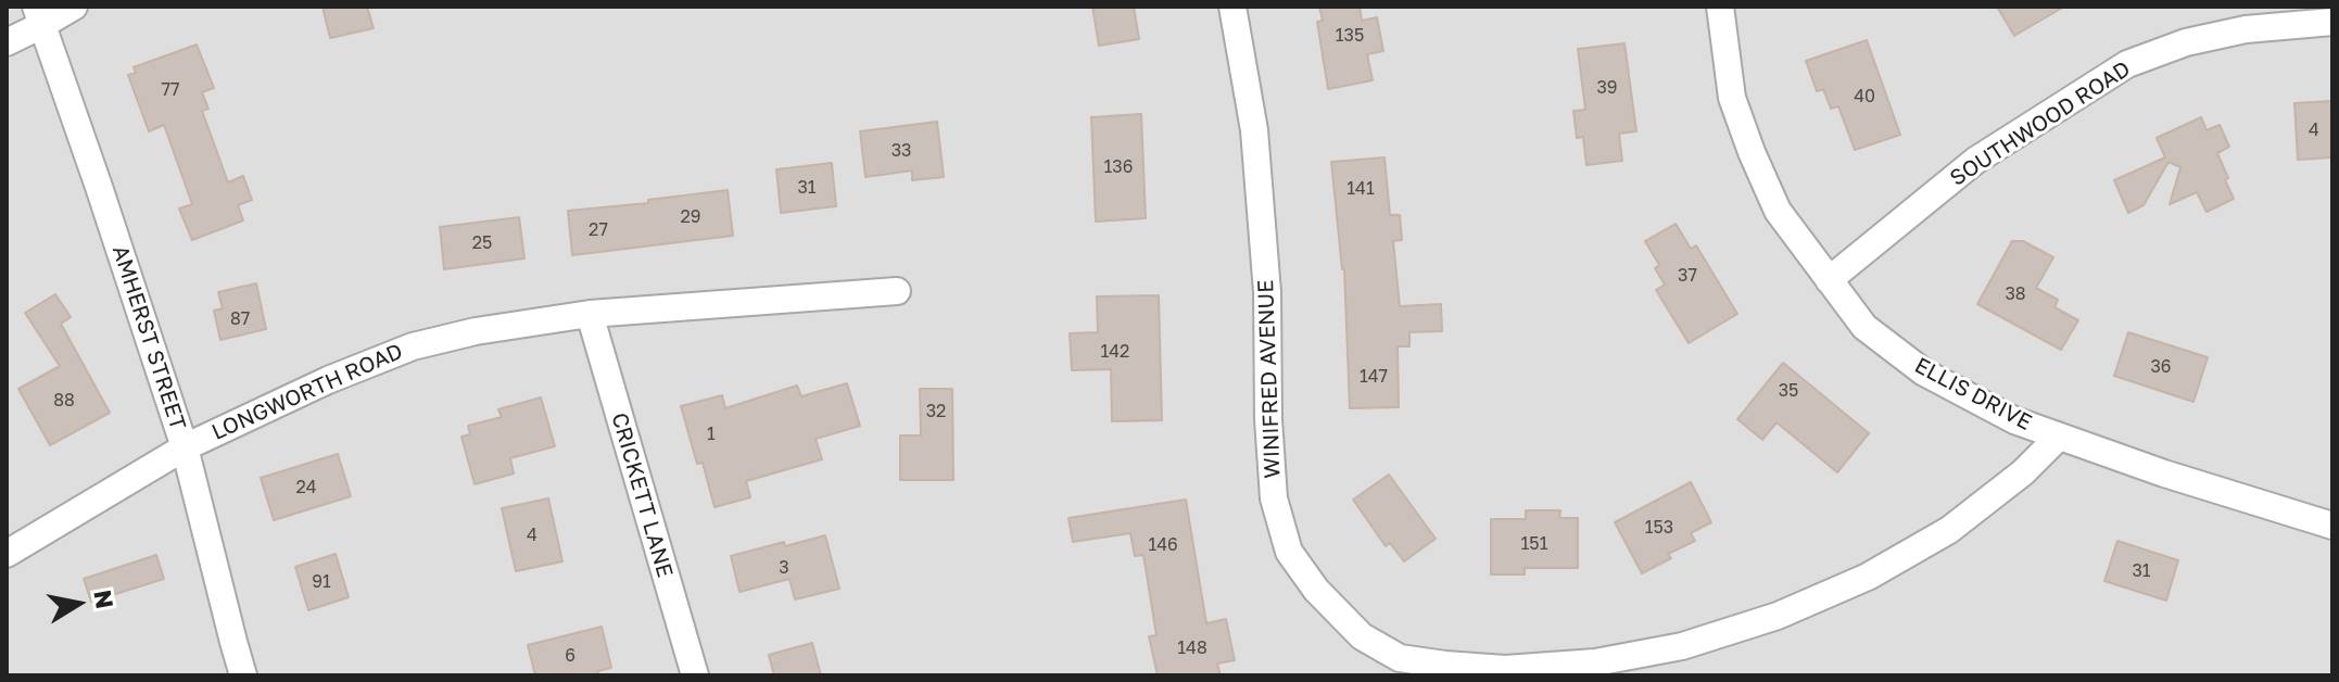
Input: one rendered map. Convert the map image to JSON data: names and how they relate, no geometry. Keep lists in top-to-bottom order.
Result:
{
  "streets": {
    "street": [
      "SOUTHWOOD ROAD",
      "AMHERST STREET",
      "WINIFRED AVENUE",
      "LONGWORTH ROAD",
      "ELLIS DRIVE",
      "CRICKETT LANE"
    ]
  },
  "crossings": [
    ["SOUTHWOOD ROAD", "ELLIS DRIVE"],
    ["AMHERST STREET", "LONGWORTH ROAD"],
    ["WINIFRED AVENUE", "ELLIS DRIVE"],
    ["LONGWORTH ROAD", "CRICKETT LANE"]
  ],
  "house_numbers": [
    "135",
    "39",
    "77",
    "40",
    "4",
    "33",
    "136",
    "31",
    "141",
    "29",
    "27",
    "25",
    "37",
    "38",
    "87",
    "142",
    "36",
    "147",
    "35",
    "88",
    "32",
    "1",
    "24",
    "153",
    "4",
    "151",
    "146",
    "3",
    "31",
    "91",
    "148",
    "6"
  ],
  "north": "right"
}
